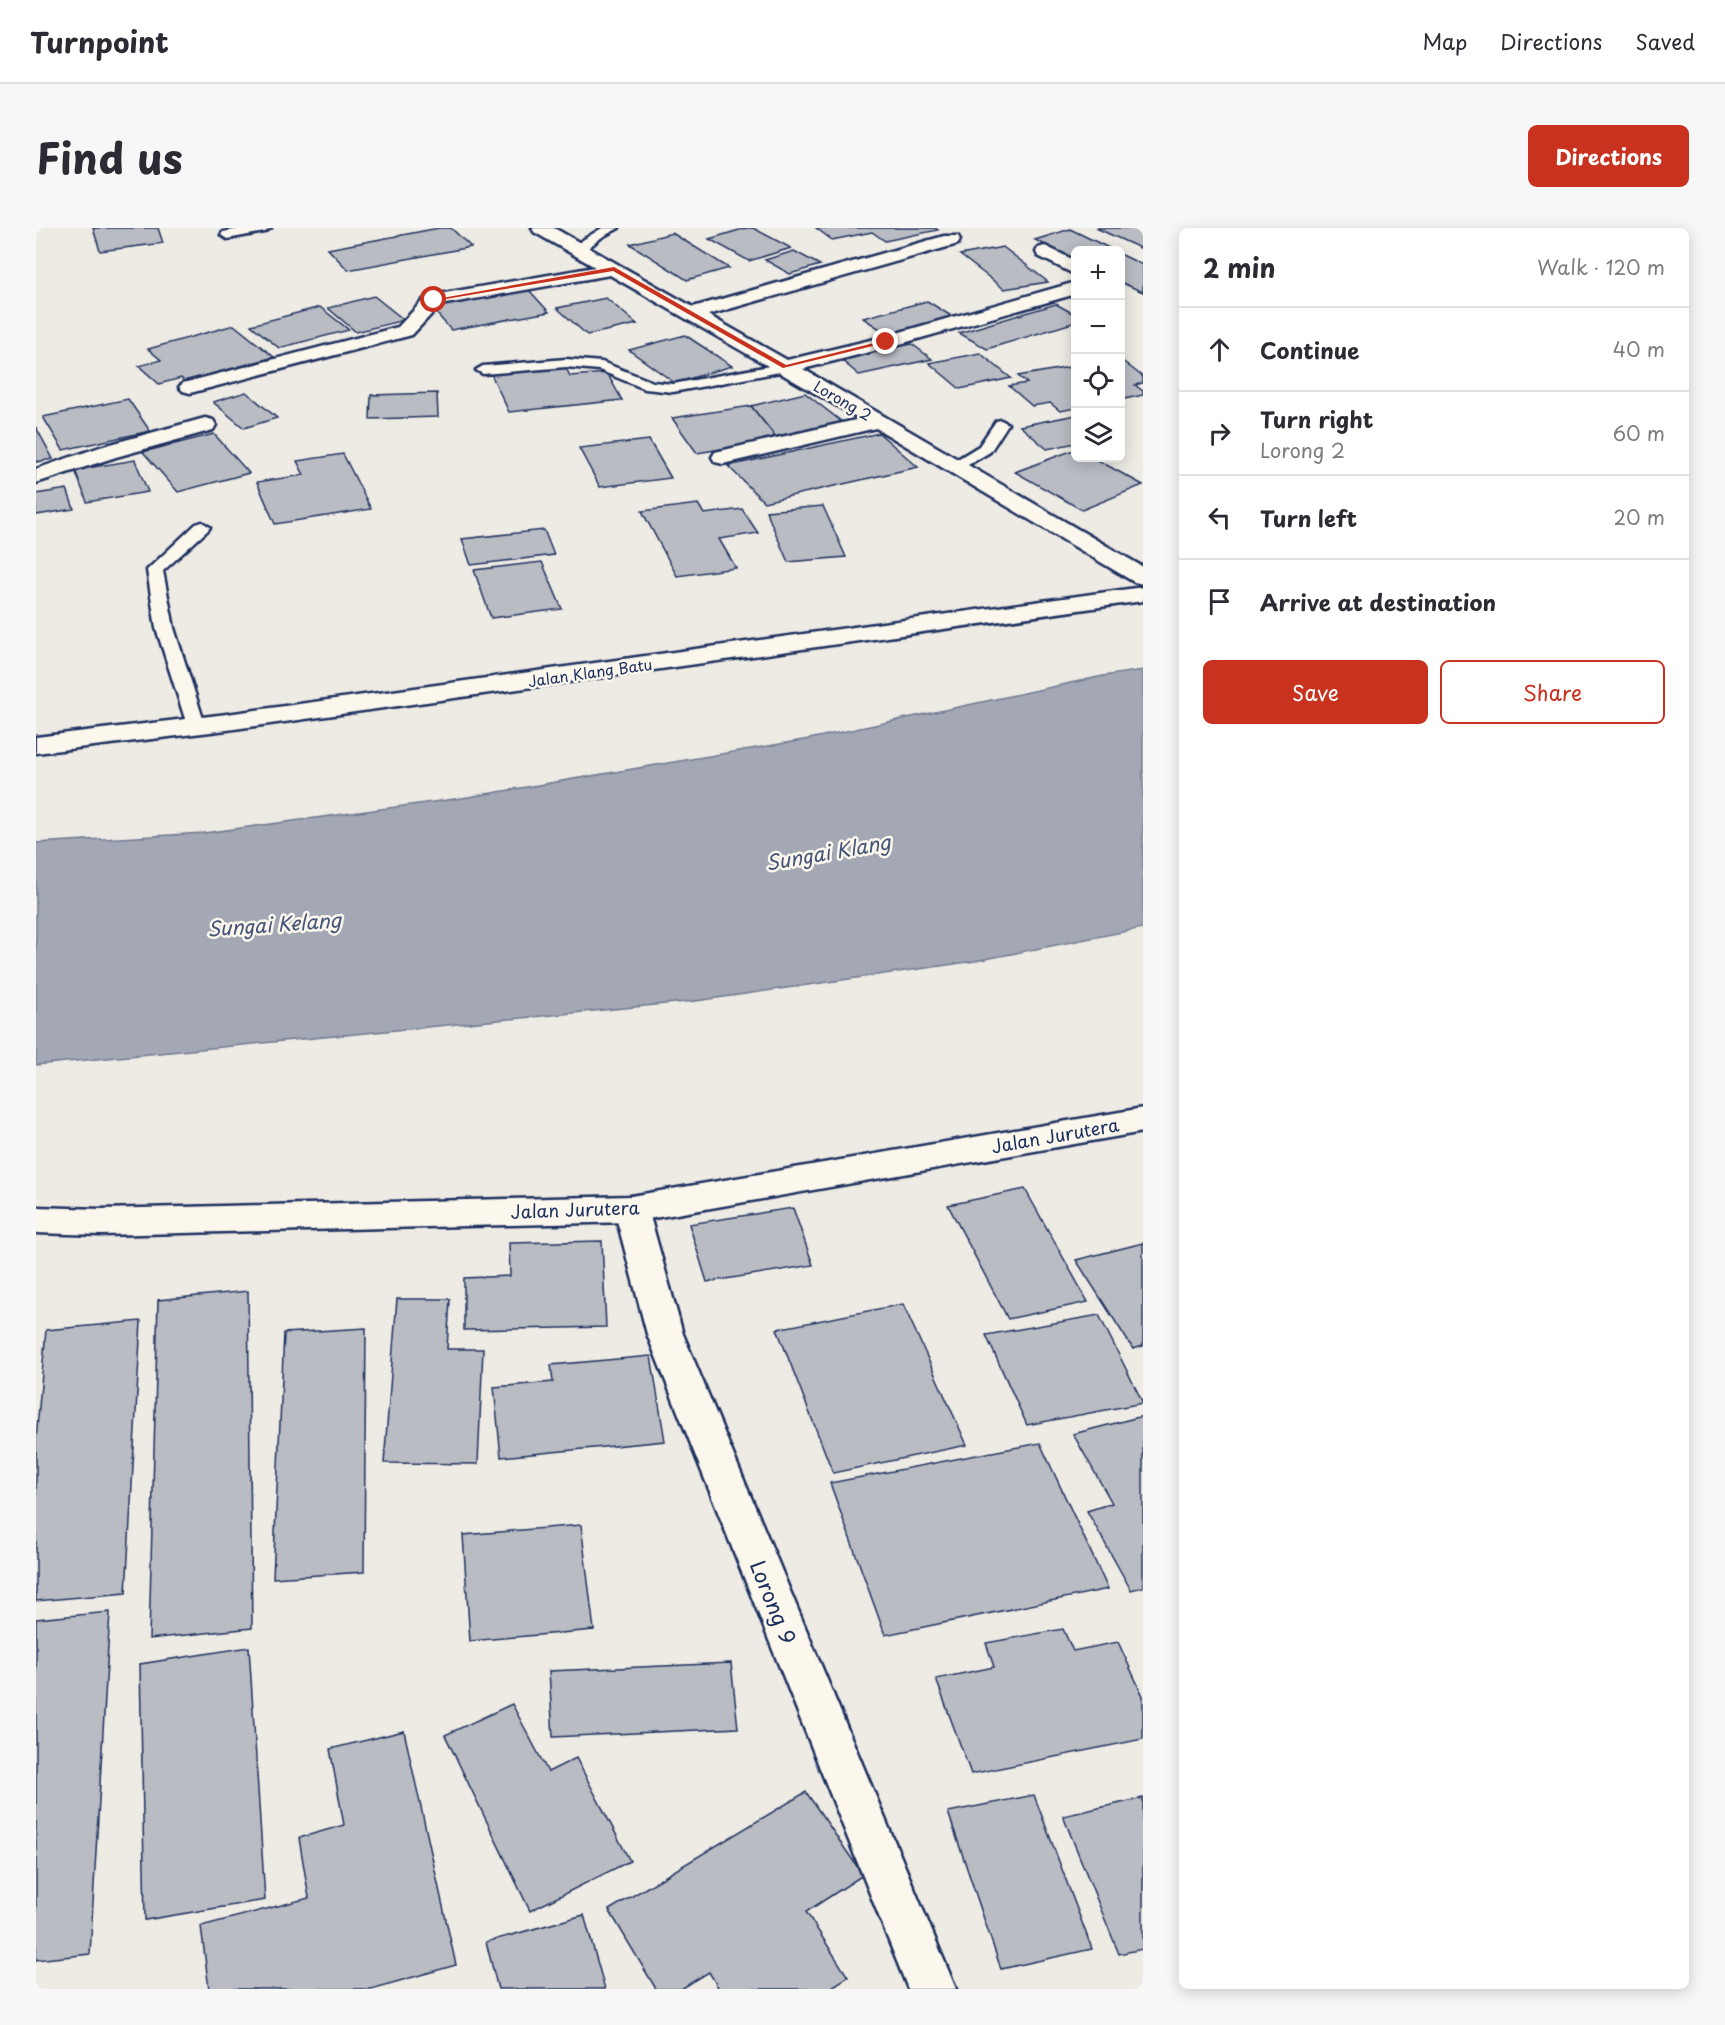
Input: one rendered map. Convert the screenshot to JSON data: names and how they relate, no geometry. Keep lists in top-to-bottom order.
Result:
{
  "streets": {
    "street": [
      "Lorong 2",
      "Jalan Klang Batu",
      "Jalan Jurutera",
      "Lorong 9"
    ]
  },
  "crossings": [
    ["Jalan Jurutera", "Lorong 9"]
  ],
  "water": ["Sungai Klang", "Sungai Kelang"],
  "page": {
    "header": "Turnpoint",
    "nav": ["Map", "Directions", "Saved"],
    "title": "Find us",
    "buttons": [
      "Directions",
      ["Save", "Share"]
    ],
    "heading": ["2 min", "Walk · 120 m"],
    "map_buttons": ["+", "−"],
    "list": [
      ["Continue", "40 m"],
      ["Turn right", "Lorong 2", "60 m"],
      ["Turn left", "20 m"],
      "Arrive at destination"
    ]
  }
}
